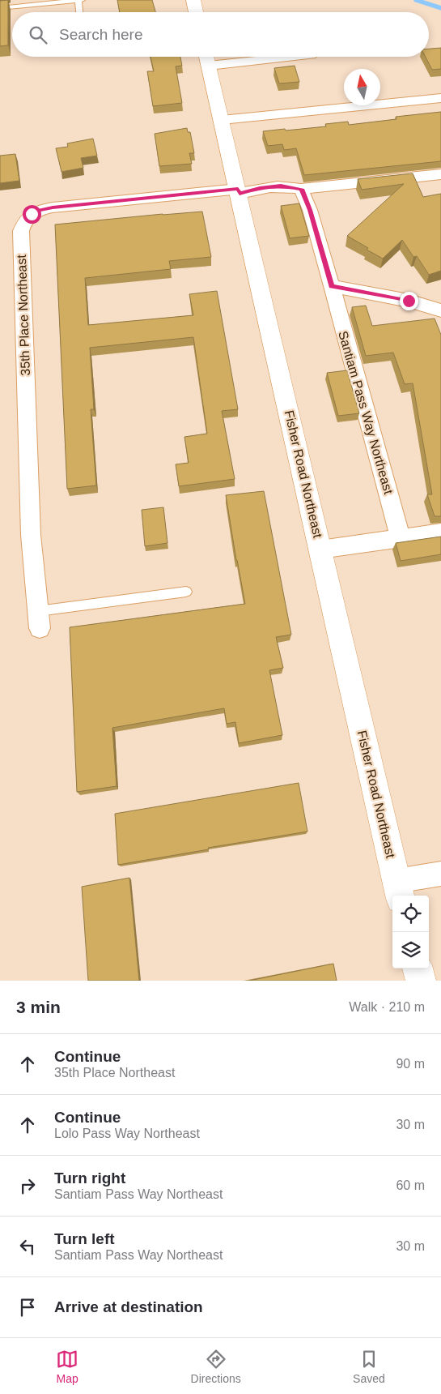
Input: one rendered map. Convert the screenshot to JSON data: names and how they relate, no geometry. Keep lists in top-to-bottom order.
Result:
{
  "streets": {
    "street": ["35th Place Northeast", "Santiam Pass Way Northeast", "Fisher Road Northeast"]
  },
  "crossings": [
    ["35th Place Northeast", "Santiam Pass Way Northeast"],
    ["35th Place Northeast", "Fisher Road Northeast"]
  ],
  "north": "top",
  "page": {
    "search": "Search here",
    "heading": ["3 min", "Walk · 210 m"],
    "list": [
      ["Continue", "35th Place Northeast", "90 m"],
      ["Continue", "Lolo Pass Way Northeast", "30 m"],
      ["Turn right", "Santiam Pass Way Northeast", "60 m"],
      ["Turn left", "Santiam Pass Way Northeast", "30 m"],
      "Arrive at destination"
    ],
    "nav": ["Map", "Directions", "Saved"]
  }
}
